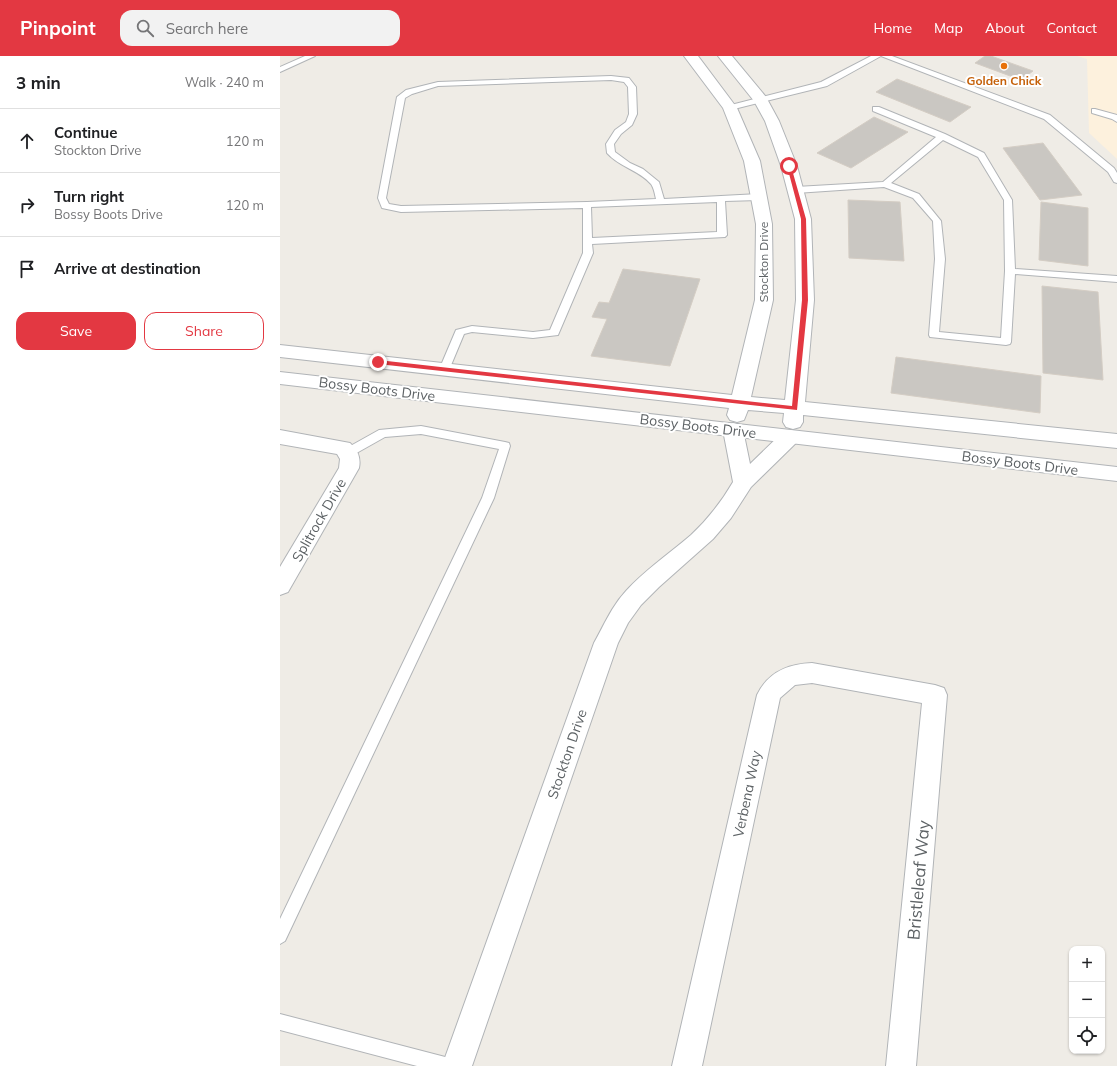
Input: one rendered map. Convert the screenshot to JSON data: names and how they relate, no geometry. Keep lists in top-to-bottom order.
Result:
{
  "streets": {
    "street": [
      "Stockton Drive",
      "Bossy Boots Drive",
      "Splitrock Drive",
      "Verbena Way",
      "Bristleleaf Way"
    ]
  },
  "crossings": [
    ["Stockton Drive", "Bossy Boots Drive"],
    ["Verbena Way", "Bristleleaf Way"]
  ],
  "places": ["Golden Chick"],
  "page": {
    "header": "Pinpoint",
    "search": "Search here",
    "nav": [
      "Home",
      "Map",
      "About",
      "Contact"
    ],
    "heading": ["3 min", "Walk · 240 m"],
    "list": [
      ["Continue", "Stockton Drive", "120 m"],
      ["Turn right", "Bossy Boots Drive", "120 m"],
      "Arrive at destination"
    ],
    "buttons": ["Save", "Share"],
    "map_buttons": ["+", "−"]
  }
}
